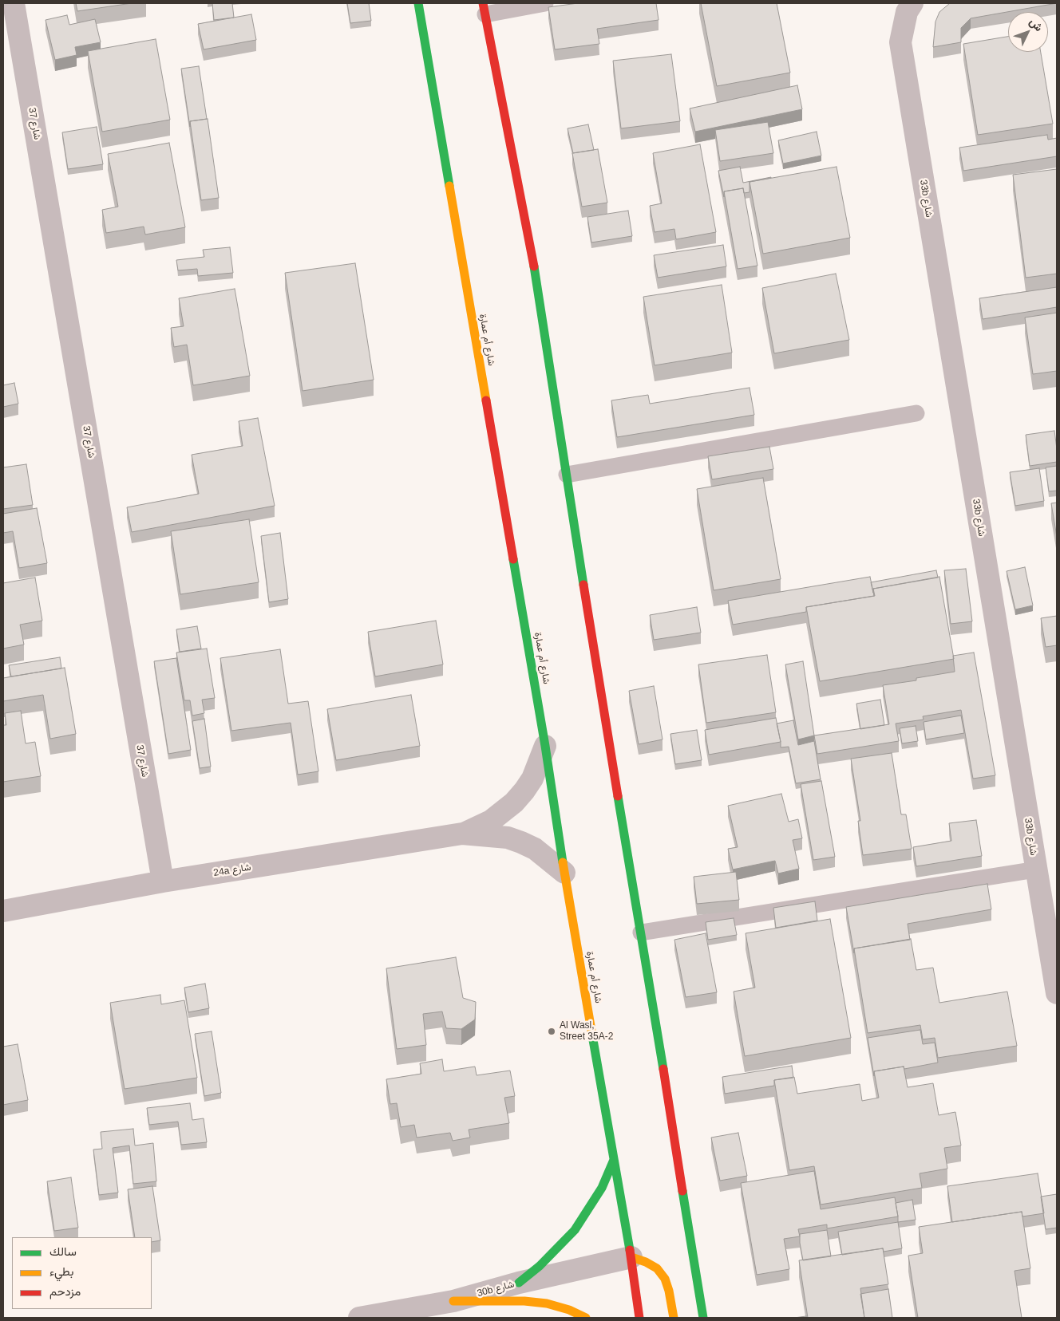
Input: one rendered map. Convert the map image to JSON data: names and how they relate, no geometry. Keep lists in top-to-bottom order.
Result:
{
  "streets": {
    "street": [
      "شارع 37",
      "33b شارع",
      "شارع أم عمارة",
      "24a شارع",
      "30b شارع"
    ]
  },
  "crossings": [
    ["شارع 37", "24a شارع"],
    ["شارع أم عمارة", "24a شارع"],
    ["شارع أم عمارة", "30b شارع"]
  ],
  "places": ["Al Wasl, Street 35A-2"],
  "legend": ["سالك", "بطيء", "مزدحم"],
  "north": "top right"
}
